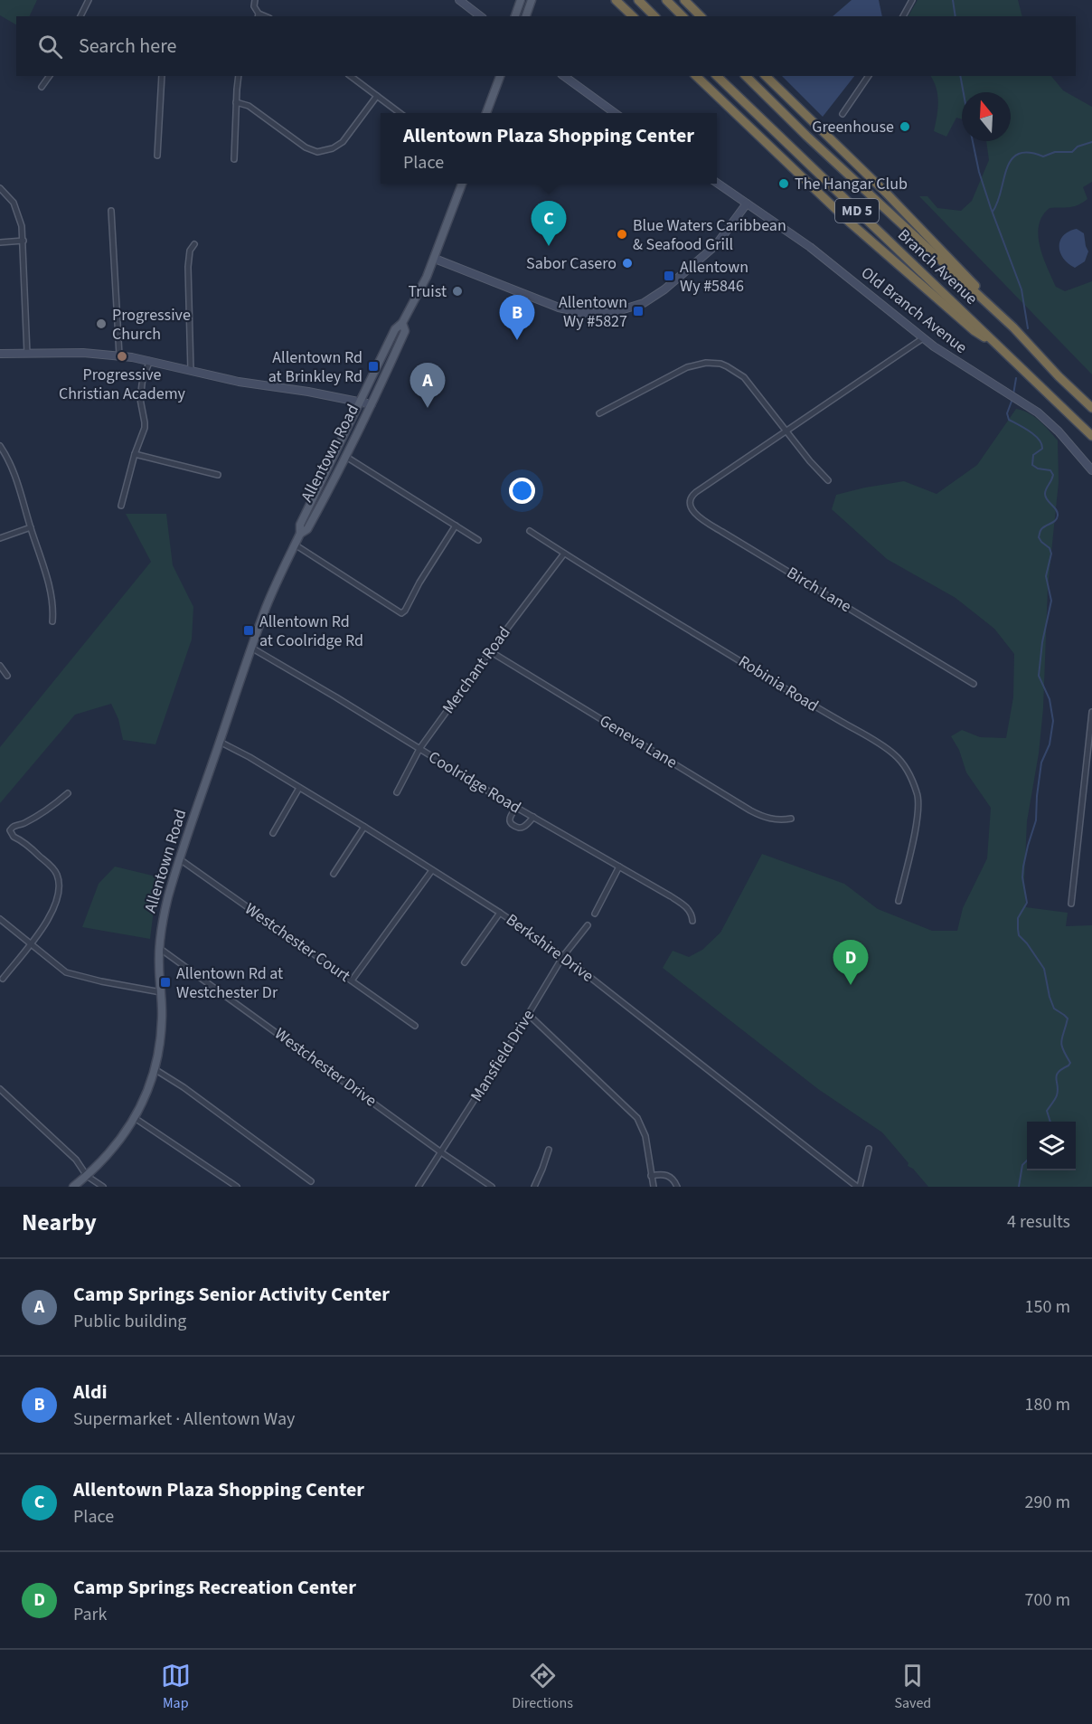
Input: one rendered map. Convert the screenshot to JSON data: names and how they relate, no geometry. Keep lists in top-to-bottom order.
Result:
{
  "streets": {
    "highway": ["MD 5", "Branch Avenue"],
    "main road": ["Old Branch Avenue", "Allentown Road"],
    "street": [
      "Birch Lane",
      "Merchant Road",
      "Robinia Road",
      "Geneva Lane",
      "Coolridge Road",
      "Westchester Court",
      "Berkshire Drive",
      "Mansfield Drive",
      "Westchester Drive"
    ]
  },
  "crossings": [
    ["Allentown Road", "Coolridge Road"],
    ["Allentown Road", "Westchester Court"],
    ["Allentown Road", "Berkshire Drive"],
    ["Allentown Road", "Westchester Drive"],
    ["Merchant Road", "Robinia Road"],
    ["Merchant Road", "Geneva Lane"],
    ["Merchant Road", "Coolridge Road"],
    ["Berkshire Drive", "Mansfield Drive"],
    ["Mansfield Drive", "Westchester Drive"]
  ],
  "places": {
    "other": [
      "Greenhouse",
      "The Hangar Club",
      "Blue Waters Caribbean & Seafood Grill",
      "Sabor Casero",
      "Truist",
      "Progressive Church",
      "Progressive Christian Academy"
    ],
    "transit": [
      "Allentown Wy #5846",
      "Allentown Wy #5827",
      "Allentown Rd at Brinkley Rd",
      "Allentown Rd at Coolridge Rd",
      "Allentown Rd at Westchester Dr"
    ]
  },
  "north": "top",
  "page": {
    "search": "Search here",
    "popup": ["Allentown Plaza Shopping Center", "Place"],
    "pins": [
      "C",
      "B",
      "A",
      "D"
    ],
    "heading": ["Nearby", "4 results"],
    "list": [
      {
        "mark": "A",
        "name": "Camp Springs Senior Activity Center",
        "note": "Public building",
        "value": "150 m"
      },
      {
        "mark": "B",
        "name": "Aldi",
        "note": "Supermarket · Allentown Way",
        "value": "180 m"
      },
      {
        "mark": "C",
        "name": "Allentown Plaza Shopping Center",
        "note": "Place",
        "value": "290 m"
      },
      {
        "mark": "D",
        "name": "Camp Springs Recreation Center",
        "note": "Park",
        "value": "700 m"
      }
    ],
    "nav": ["Map", "Directions", "Saved"]
  }
}
